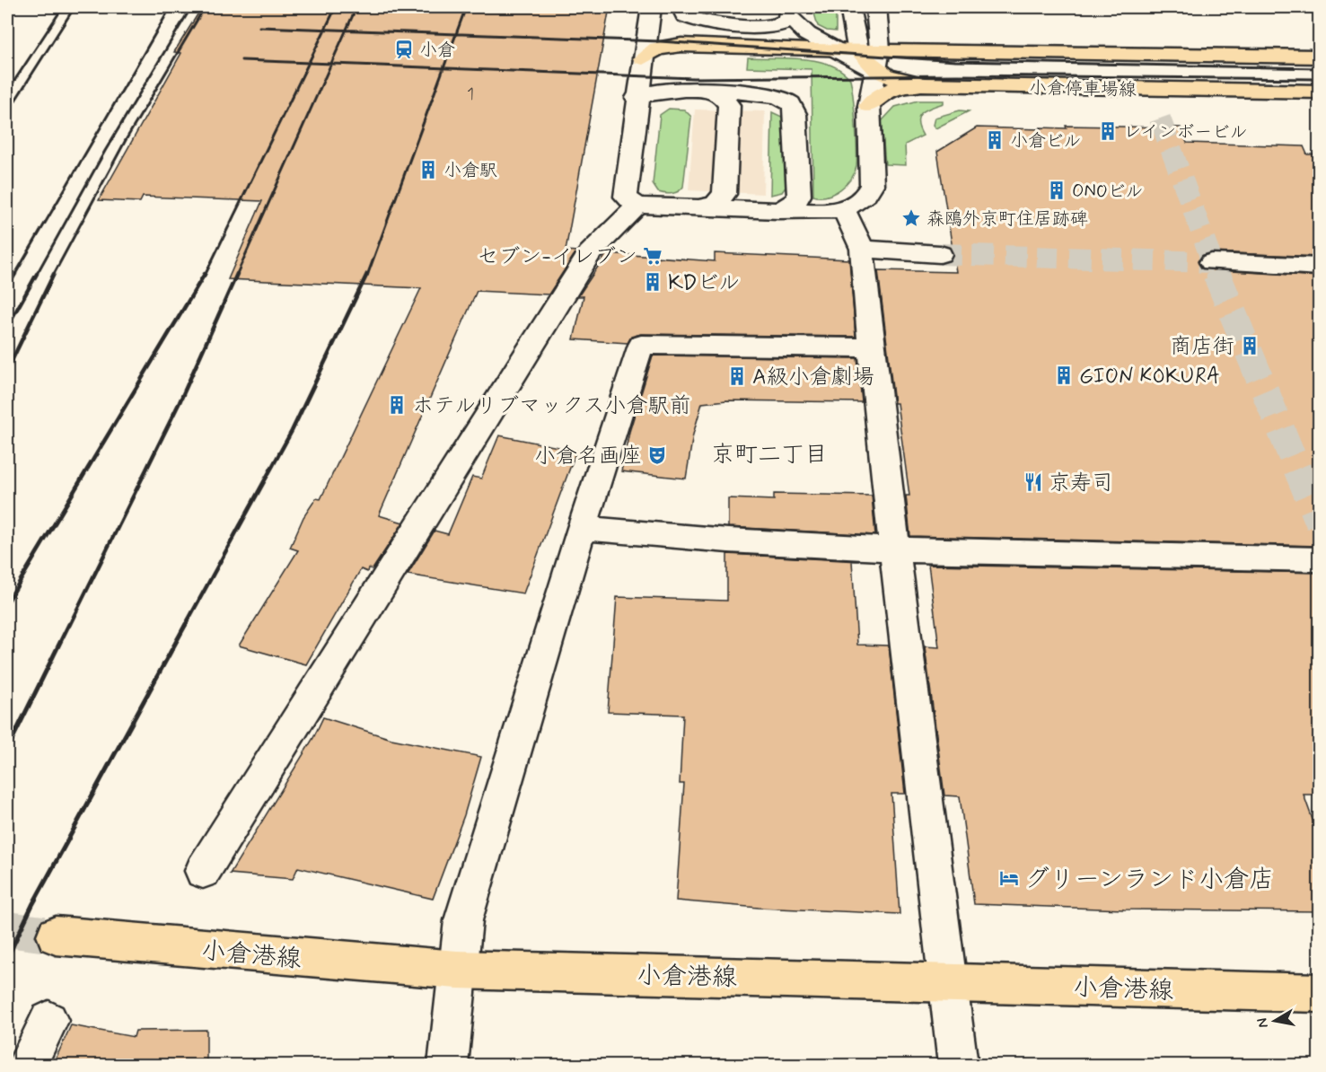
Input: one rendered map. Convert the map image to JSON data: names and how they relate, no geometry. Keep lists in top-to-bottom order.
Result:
{
  "streets": {
    "main road": ["小倉停車場線", "小倉港線"]
  },
  "districts": ["京町二丁目"],
  "places": {
    "station": ["小倉"],
    "building": [
      "レインボービル",
      "小倉ビル",
      "小倉駅",
      "ONOビル",
      "KDビル",
      "商店街",
      "GION KOKURA",
      "A級小倉劇場",
      "ホテルリブマックス小倉駅前"
    ],
    "place": ["森鴎外京町住居跡碑"],
    "supermarket": ["セブン-イレブン"],
    "theatre": ["小倉名画座"],
    "restaurant": ["京寿司"],
    "hotel": ["グリーンランド小倉店"]
  },
  "house_numbers": ["1"],
  "north": "left"
}
